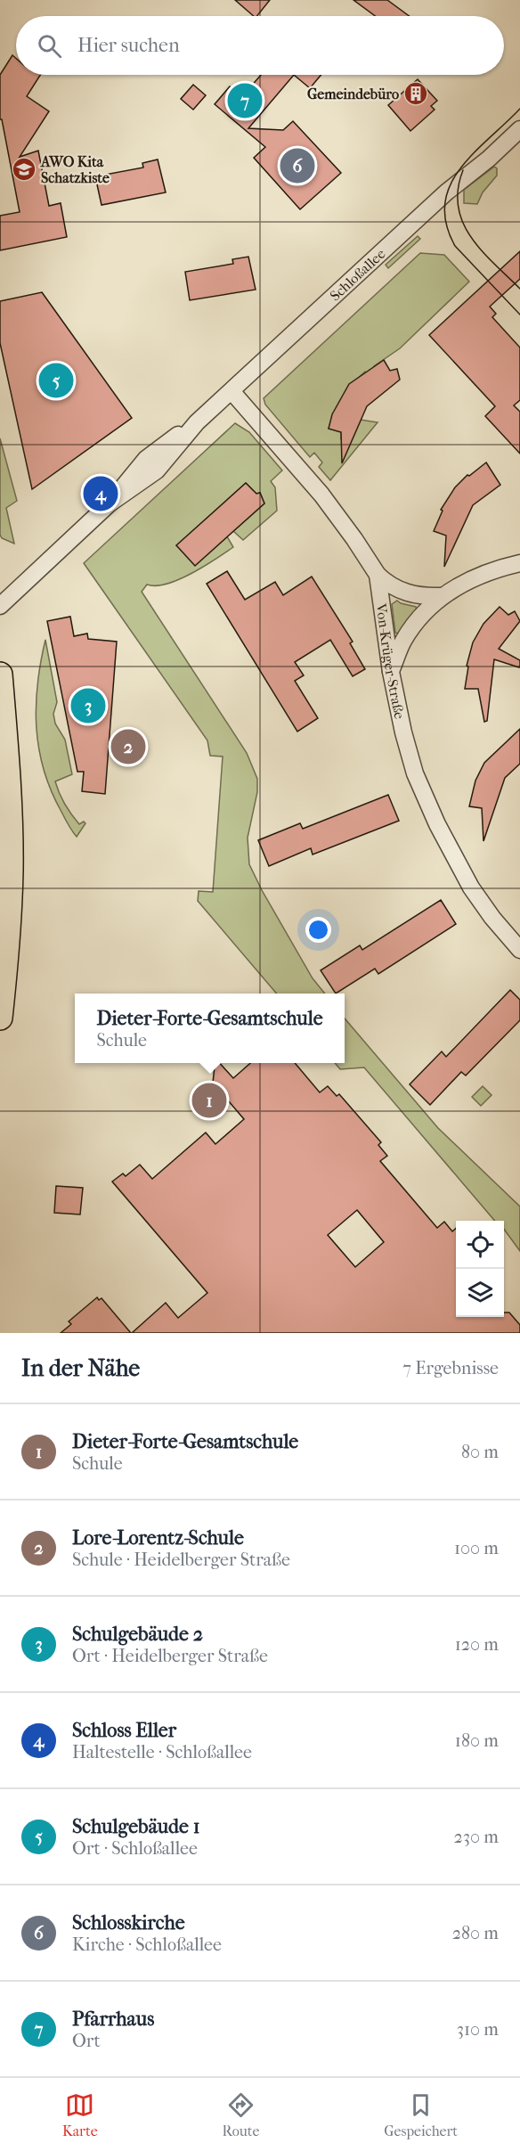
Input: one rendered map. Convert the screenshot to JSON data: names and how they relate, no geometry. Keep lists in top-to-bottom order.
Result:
{
  "streets": {
    "street": ["Schloßallee", "Von-Krüger-Straße"]
  },
  "crossings": [
    ["Schloßallee", "Von-Krüger-Straße"]
  ],
  "places": {
    "building": ["Gemeindebüro"],
    "school or university": ["AWO Kita Schatzkiste"]
  },
  "page": {
    "search": "Hier suchen",
    "pins": [
      "7",
      "6",
      "5",
      "4",
      "3",
      "2",
      "1"
    ],
    "popup": ["Dieter-Forte-Gesamtschule", "Schule"],
    "heading": ["In der Nähe", "7 Ergebnisse"],
    "list": [
      {
        "mark": "1",
        "name": "Dieter-Forte-Gesamtschule",
        "note": "Schule",
        "value": "80 m"
      },
      {
        "mark": "2",
        "name": "Lore-Lorentz-Schule",
        "note": "Schule · Heidelberger Straße",
        "value": "100 m"
      },
      {
        "mark": "3",
        "name": "Schulgebäude 2",
        "note": "Ort · Heidelberger Straße",
        "value": "120 m"
      },
      {
        "mark": "4",
        "name": "Schloss Eller",
        "note": "Haltestelle · Schloßallee",
        "value": "180 m"
      },
      {
        "mark": "5",
        "name": "Schulgebäude 1",
        "note": "Ort · Schloßallee",
        "value": "230 m"
      },
      {
        "mark": "6",
        "name": "Schlosskirche",
        "note": "Kirche · Schloßallee",
        "value": "280 m"
      },
      {
        "mark": "7",
        "name": "Pfarrhaus",
        "note": "Ort",
        "value": "310 m"
      }
    ],
    "nav": ["Karte", "Route", "Gespeichert"]
  }
}
